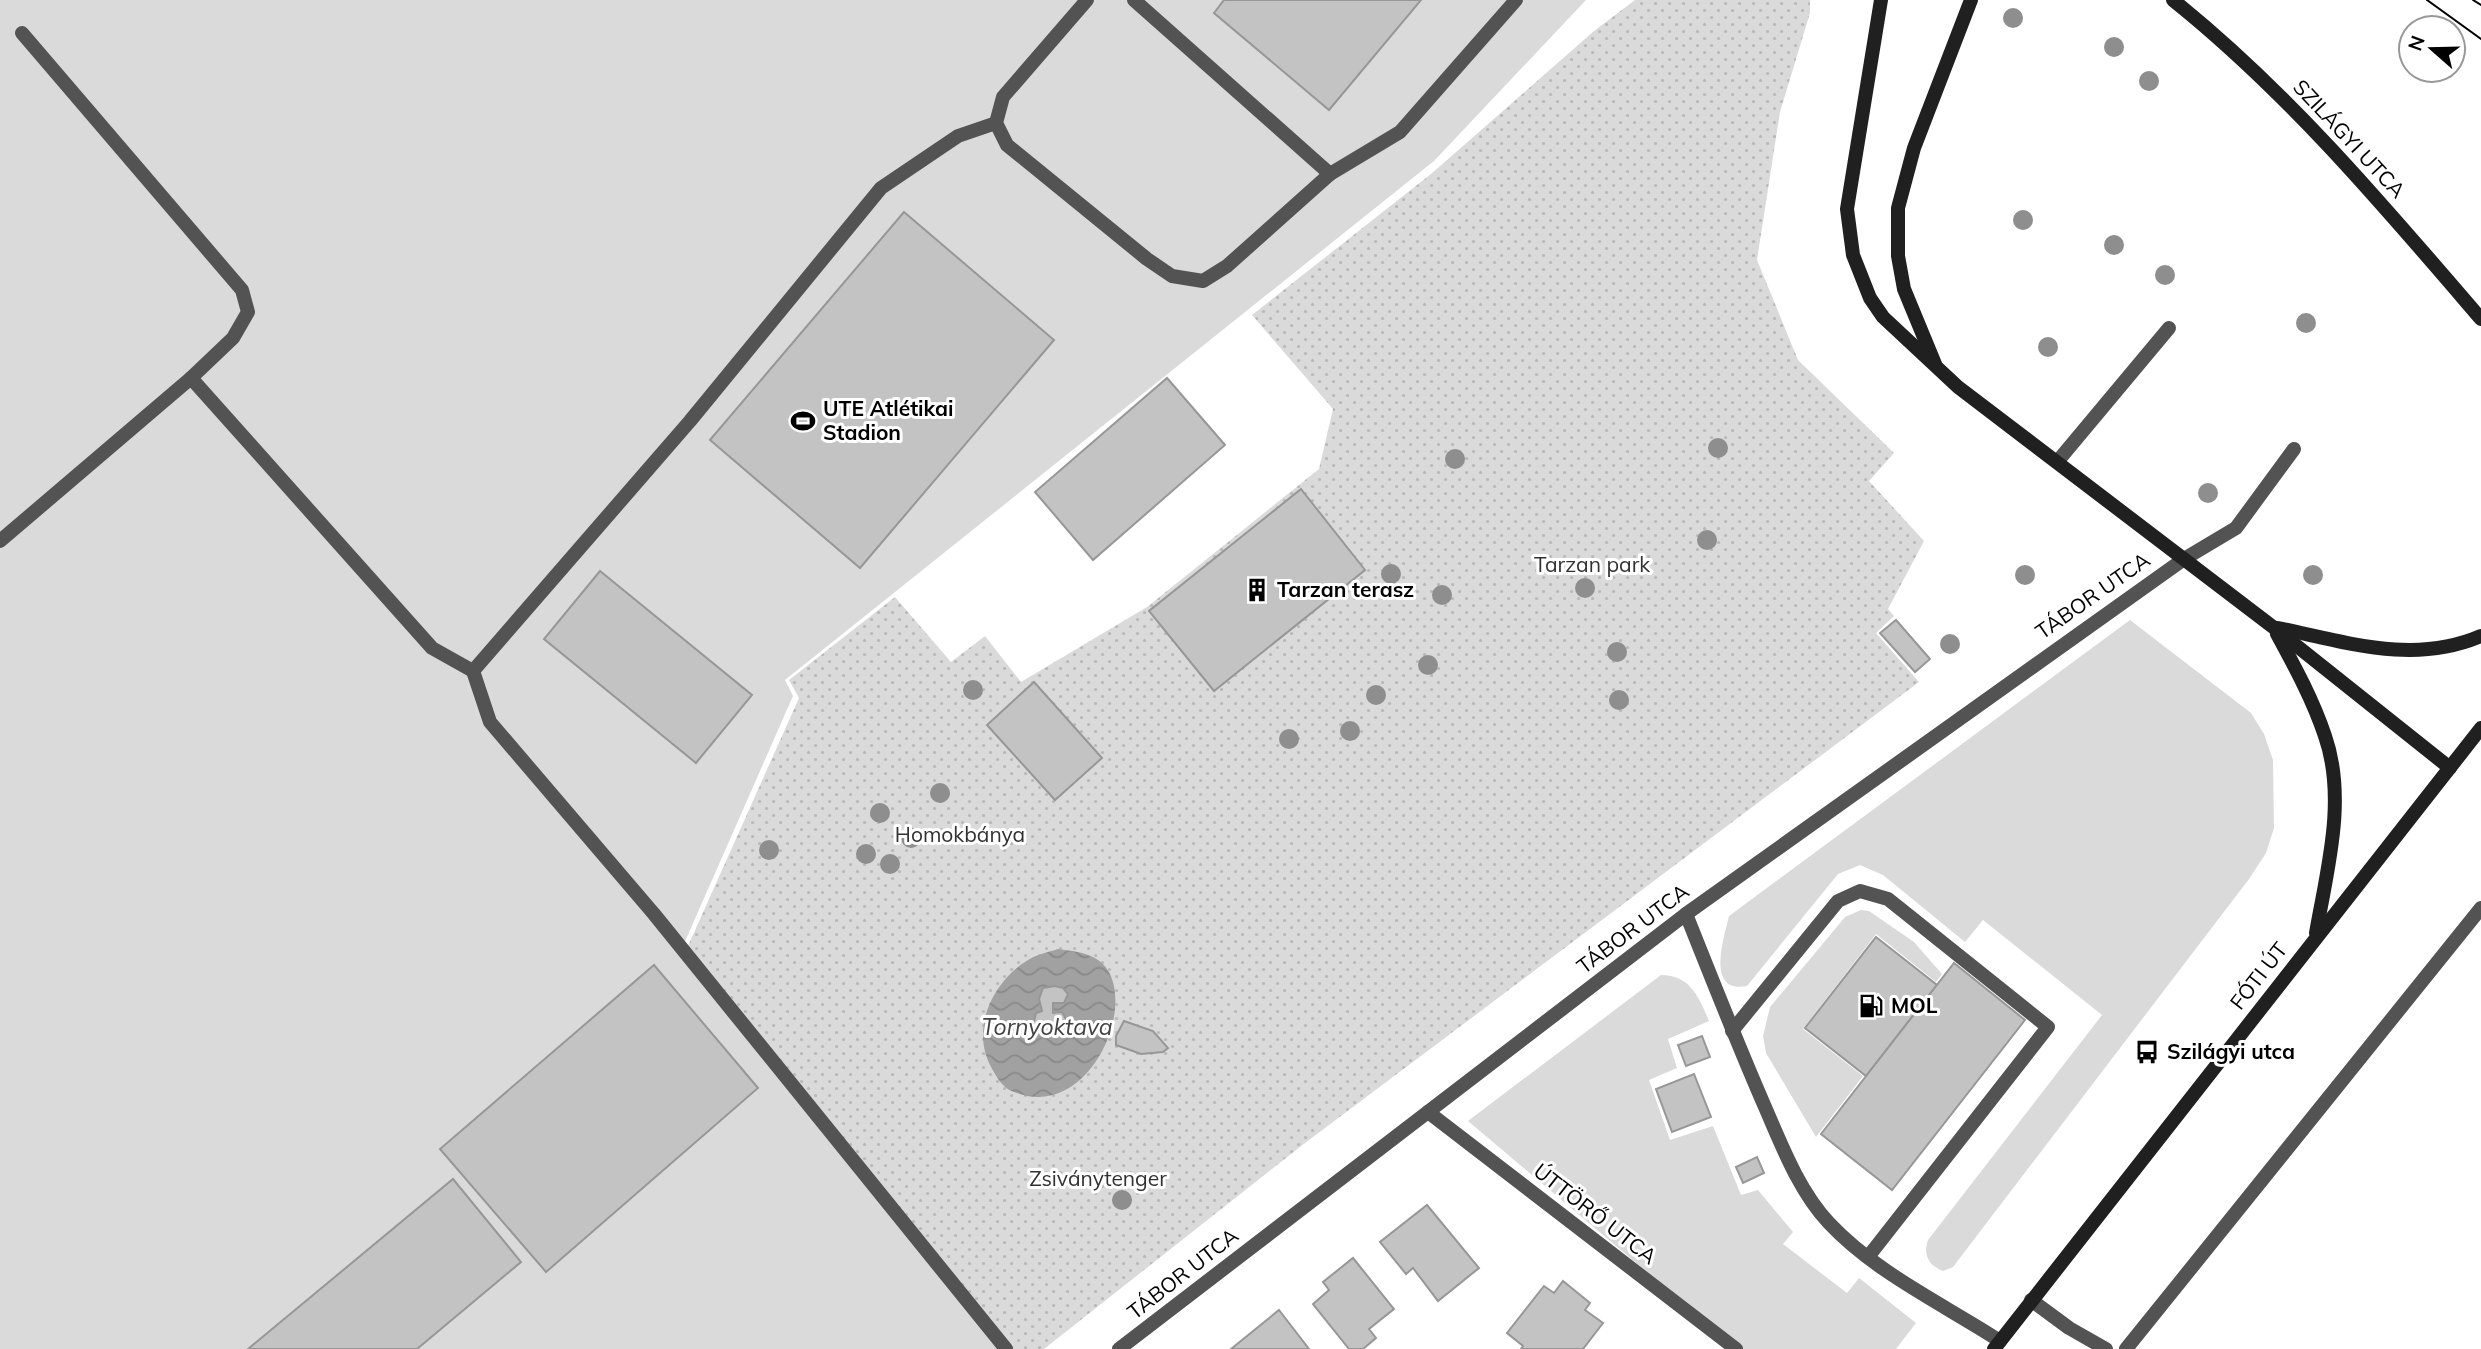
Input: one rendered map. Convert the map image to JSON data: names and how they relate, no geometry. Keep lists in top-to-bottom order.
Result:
{
  "streets": {
    "street": [
      "SZILÁGYI UTCA",
      "TÁBOR UTCA",
      "FÓTI ÚT",
      "ÚTTÖRŐ UTCA"
    ]
  },
  "crossings": [
    ["TÁBOR UTCA", "ÚTTÖRŐ UTCA"]
  ],
  "water": ["Tornyoktava"],
  "parks": ["Tarzan park", "Homokbánya", "Zsiványtenger"],
  "places": {
    "sports": ["UTE Atlétikai Stadion"],
    "building": ["Tarzan terasz"],
    "fuel station": ["MOL"],
    "bus stop": ["Szilágyi utca"]
  },
  "north": "left"
}
